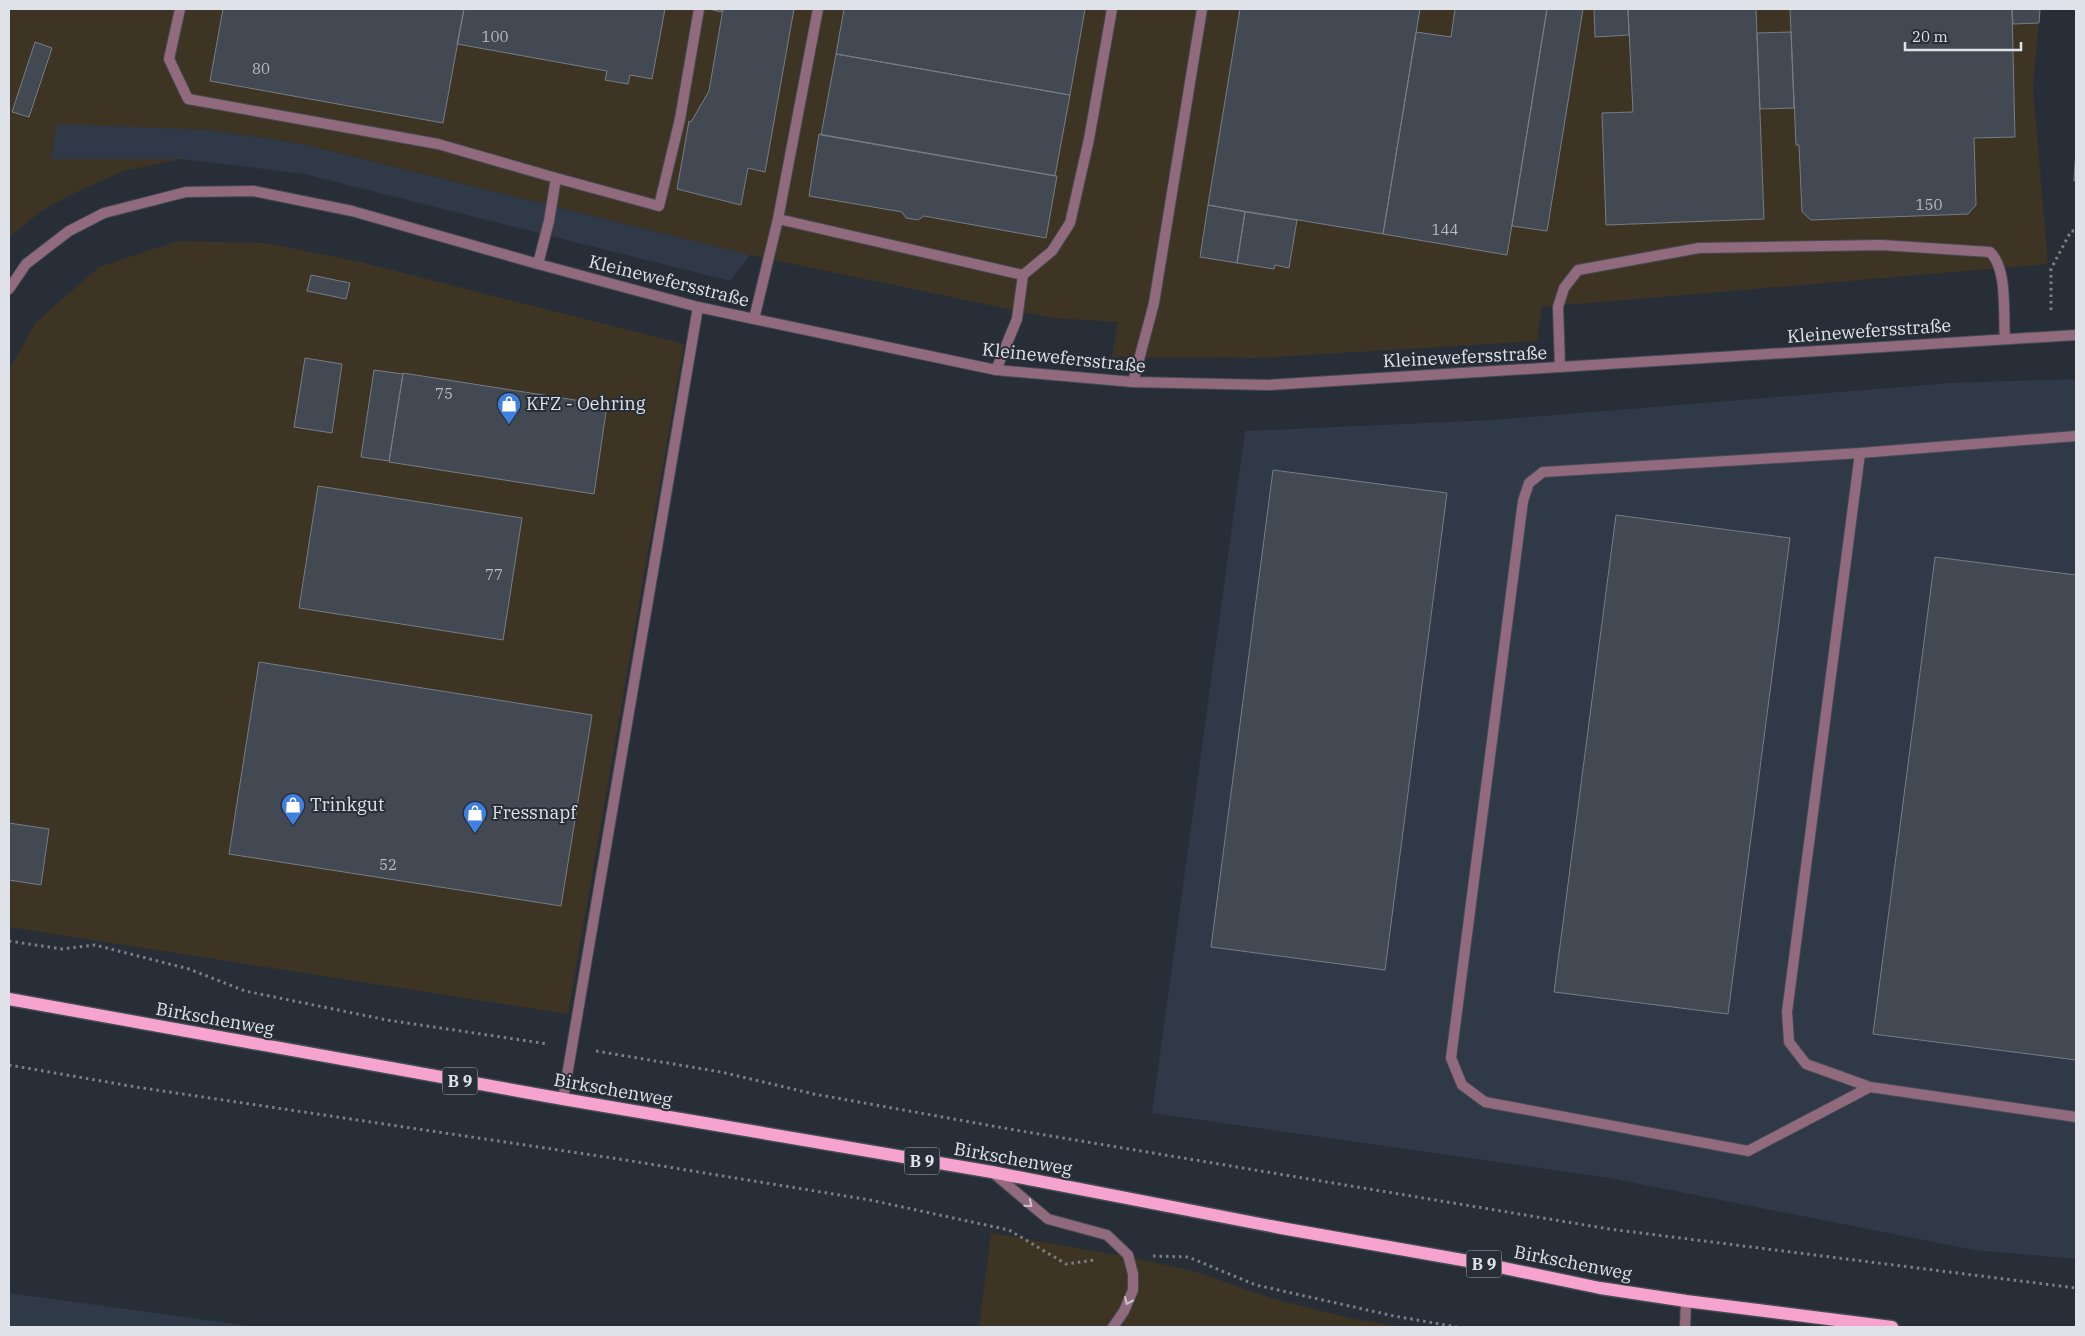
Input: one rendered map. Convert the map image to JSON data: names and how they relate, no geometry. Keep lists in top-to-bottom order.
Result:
{
  "streets": {
    "main road": ["Birkschenweg", "B 9"],
    "street": ["Kleinewefersstraße"]
  },
  "places": {
    "shop": ["KFZ - Oehring", "Trinkgut", "Fressnapf"]
  },
  "house_numbers": [
    "100",
    "80",
    "150",
    "144",
    "75",
    "77",
    "52"
  ],
  "scale_bar": "20 m"
}
